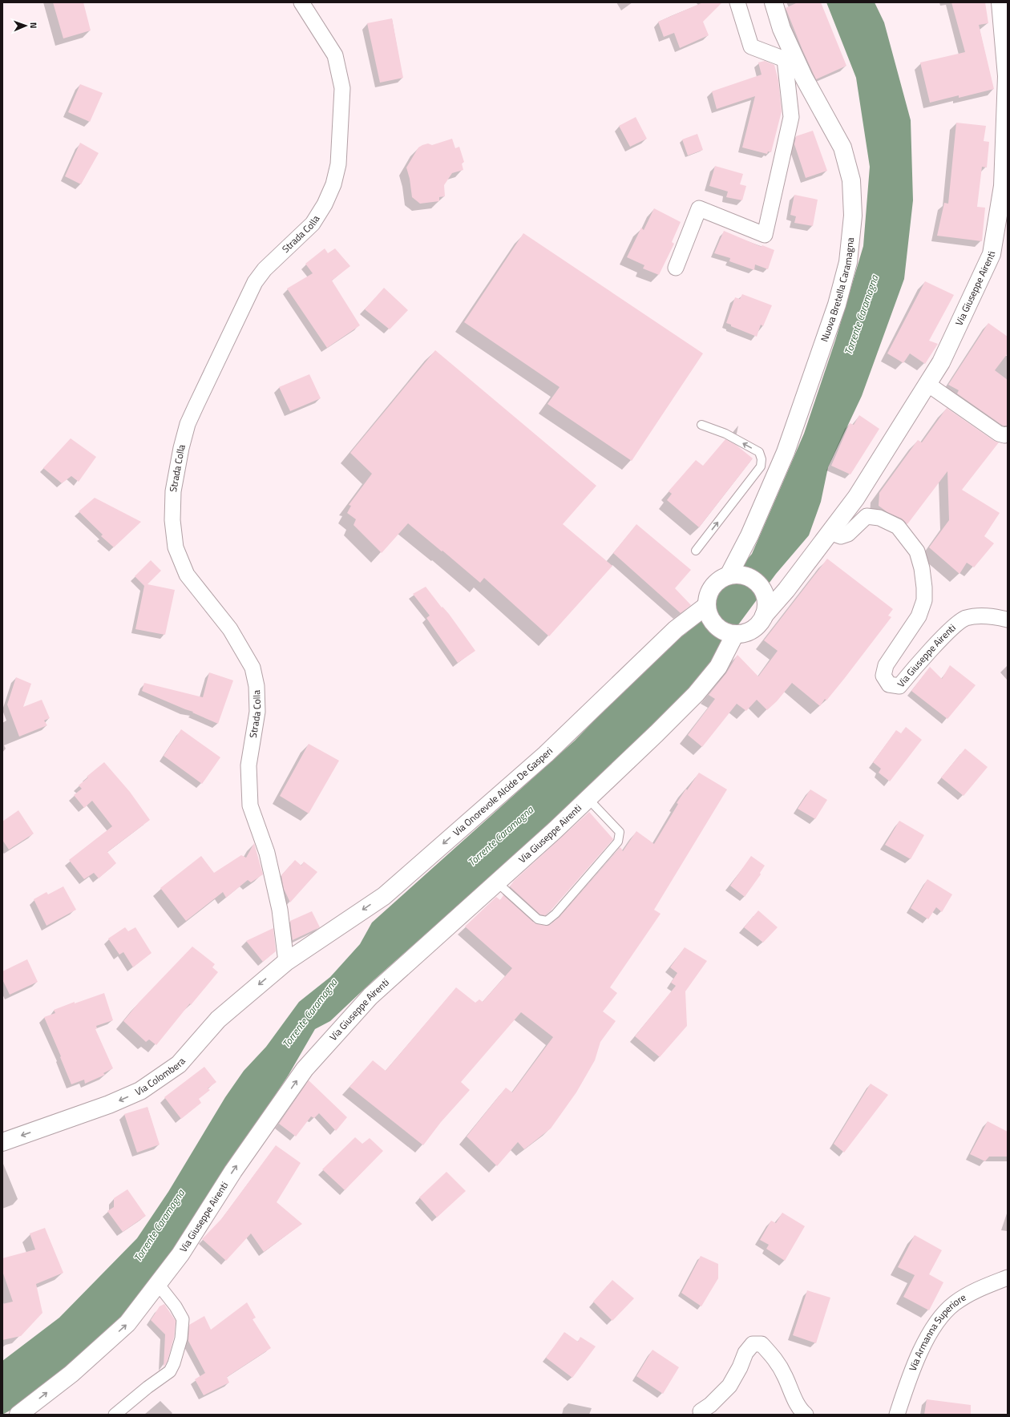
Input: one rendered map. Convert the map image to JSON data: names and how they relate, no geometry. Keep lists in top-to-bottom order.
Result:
{
  "streets": {
    "main road": [
      "Via Giuseppe Airenti",
      "Nuova Bretella Caramagna",
      "Via Onorevole Alcide De Gasperi",
      "Via Colombera"
    ],
    "street": ["Strada Colla", "Via Armanna Superiore"]
  },
  "crossings": [
    ["Strada Colla", "Via Onorevole Alcide De Gasperi"],
    ["Strada Colla", "Via Colombera"],
    ["Via Giuseppe Airenti", "Nuova Bretella Caramagna"],
    ["Via Giuseppe Airenti", "Via Onorevole Alcide De Gasperi"],
    ["Nuova Bretella Caramagna", "Via Onorevole Alcide De Gasperi"],
    ["Via Onorevole Alcide De Gasperi", "Via Colombera"]
  ],
  "one_way": ["Via Onorevole Alcide De Gasperi", "Via Colombera"],
  "water": ["Torrente Caramagna"],
  "north": "right"
}
